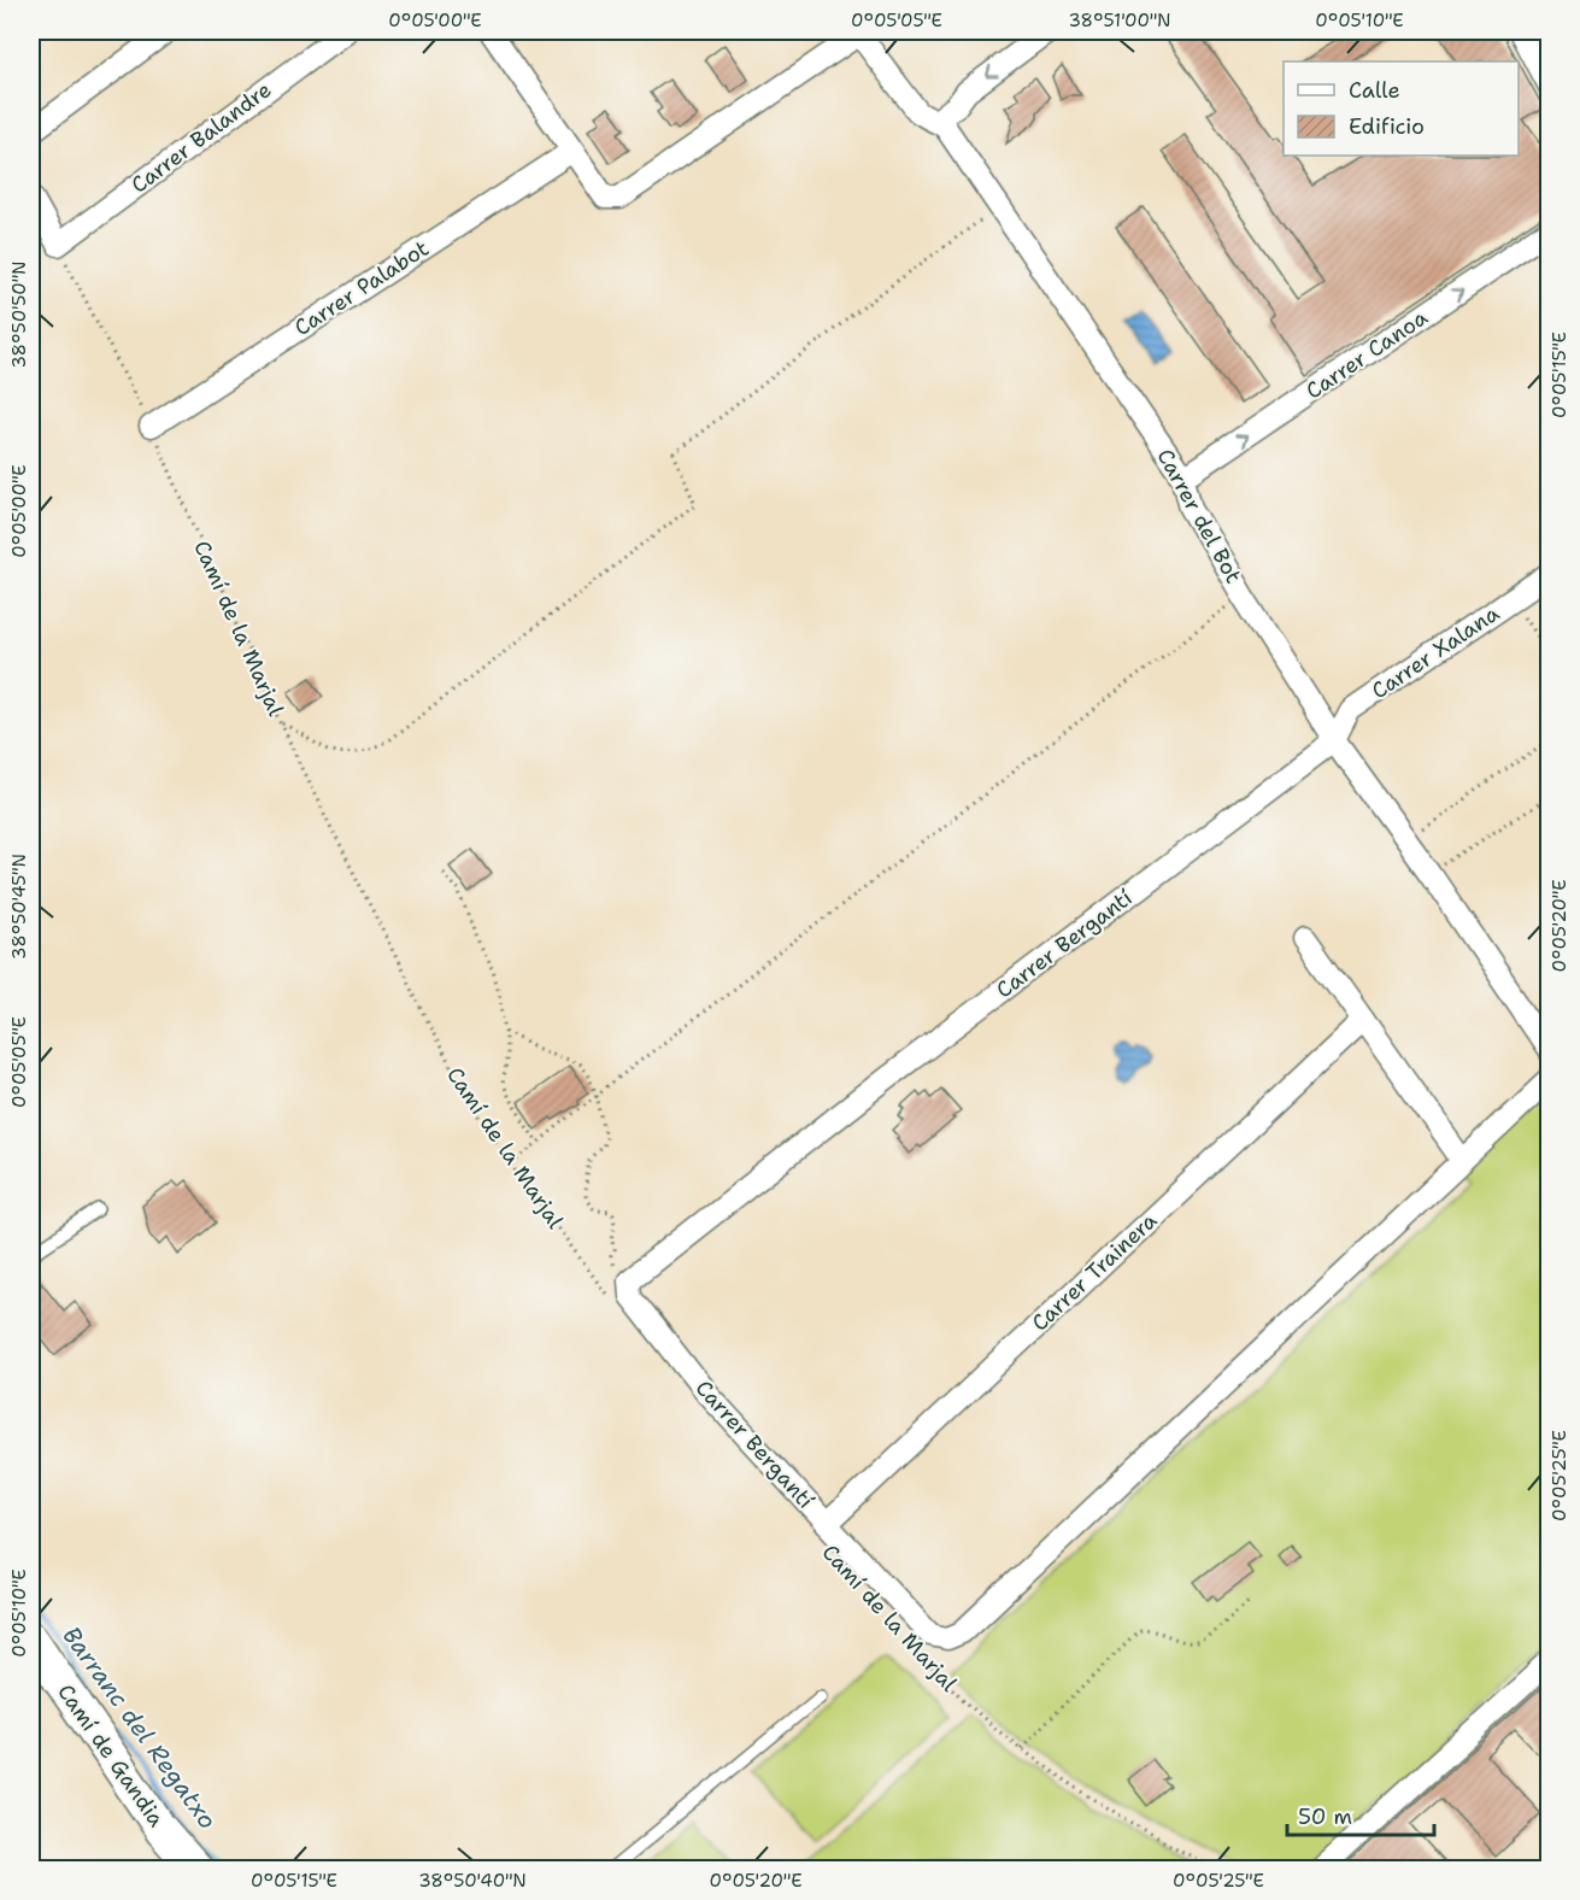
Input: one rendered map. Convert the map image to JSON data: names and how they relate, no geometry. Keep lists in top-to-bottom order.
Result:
{
  "streets": {
    "main road": ["Camí de Gandia"],
    "street": [
      "Carrer Balandre",
      "Carrer Palabot",
      "Carrer Canoa",
      "Carrer del Bot",
      "Carrer Xalana",
      "Carrer Bergantí",
      "Carrer Trainera"
    ],
    "path": ["Camí de la Marjal"]
  },
  "crossings": [
    ["Carrer Balandre", "Camí de la Marjal"],
    ["Carrer Palabot", "Camí de la Marjal"],
    ["Carrer Canoa", "Carrer del Bot"],
    ["Carrer del Bot", "Carrer Xalana"],
    ["Carrer del Bot", "Carrer Bergantí"],
    ["Carrer Xalana", "Carrer Bergantí"],
    ["Carrer Bergantí", "Carrer Trainera"]
  ],
  "one_way": ["Carrer Canoa"],
  "water": ["Barranc del Regatxo"],
  "legend": ["Calle", "Edificio"],
  "scale_bar": "50 m",
  "coordinates": [
    "0°05'00\"E",
    "0°05'05\"E",
    "38°51'00\"N",
    "0°05'10\"E",
    "38°50'50\"N",
    "0°05'15\"E",
    "38°50'45\"N",
    "0°05'20\"E",
    "0°05'25\"E",
    "38°50'40\"N"
  ]
}
